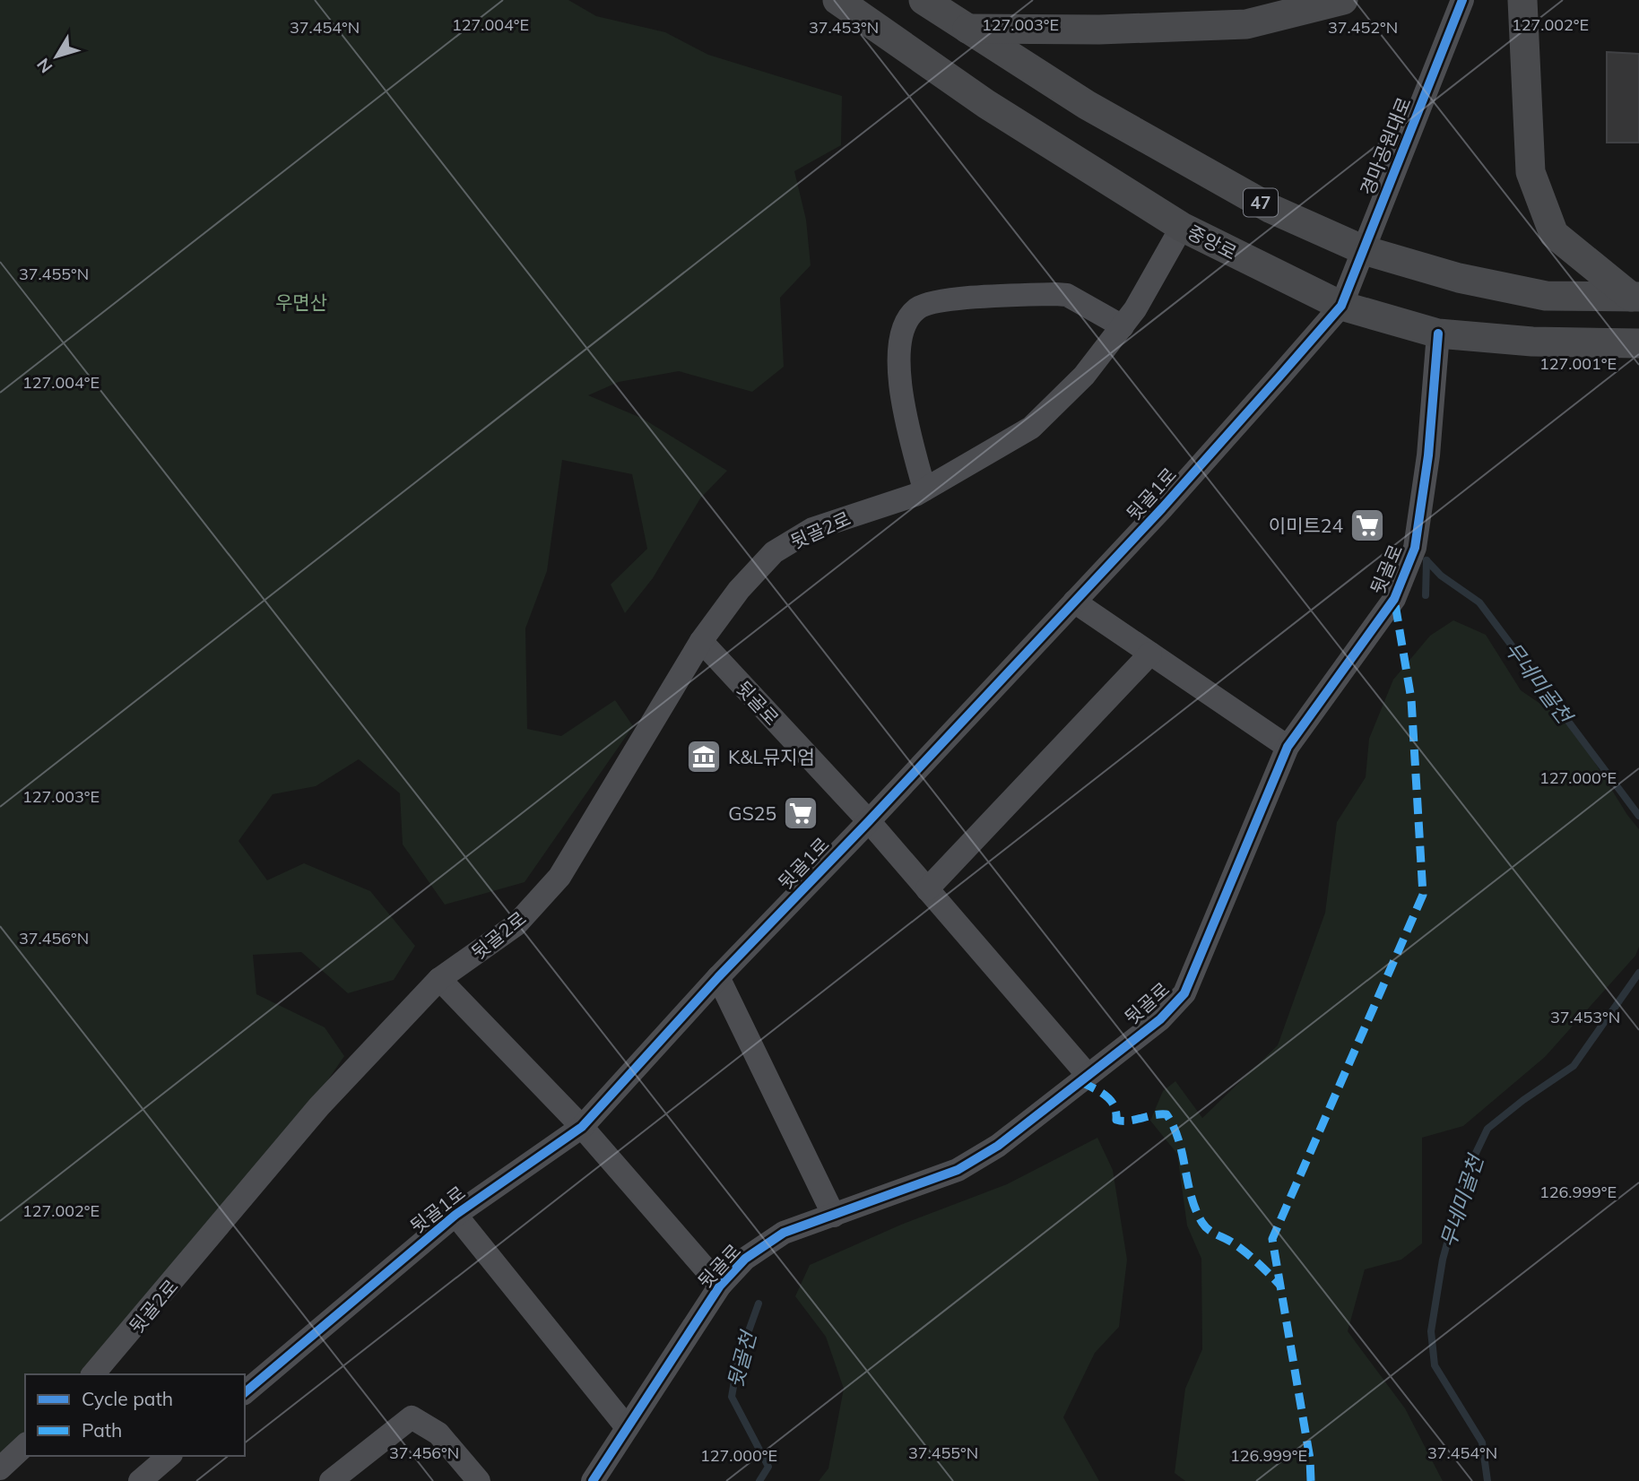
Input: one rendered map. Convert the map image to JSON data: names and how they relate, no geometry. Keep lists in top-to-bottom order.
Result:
{
  "streets": {
    "main road": ["47", "중앙로"],
    "street": [
      "경마공원대로",
      "뒷골1로",
      "뒷골2로",
      "뒷골로"
    ]
  },
  "crossings": [
    ["경마공원대로", "47"],
    ["경마공원대로", "중앙로"],
    ["경마공원대로", "뒷골1로"],
    ["중앙로", "뒷골1로"],
    ["중앙로", "뒷골2로"],
    ["중앙로", "뒷골로"],
    ["뒷골1로", "뒷골로"],
    ["뒷골2로", "뒷골로"]
  ],
  "water": ["무네미골천", "뒷골천"],
  "parks": ["우면산"],
  "places": {
    "supermarket": ["이미트24", "GS25"],
    "museum": ["K&L뮤지엄"]
  },
  "legend": ["Cycle path", "Path"],
  "north": "bottom left",
  "coordinates": [
    "127.004°E",
    "127.003°E",
    "127.002°E",
    "37.454°N",
    "37.453°N",
    "37.452°N",
    "37.455°N",
    "127.001°E",
    "127.000°E",
    "37.456°N",
    "126.999°E"
  ]
}
